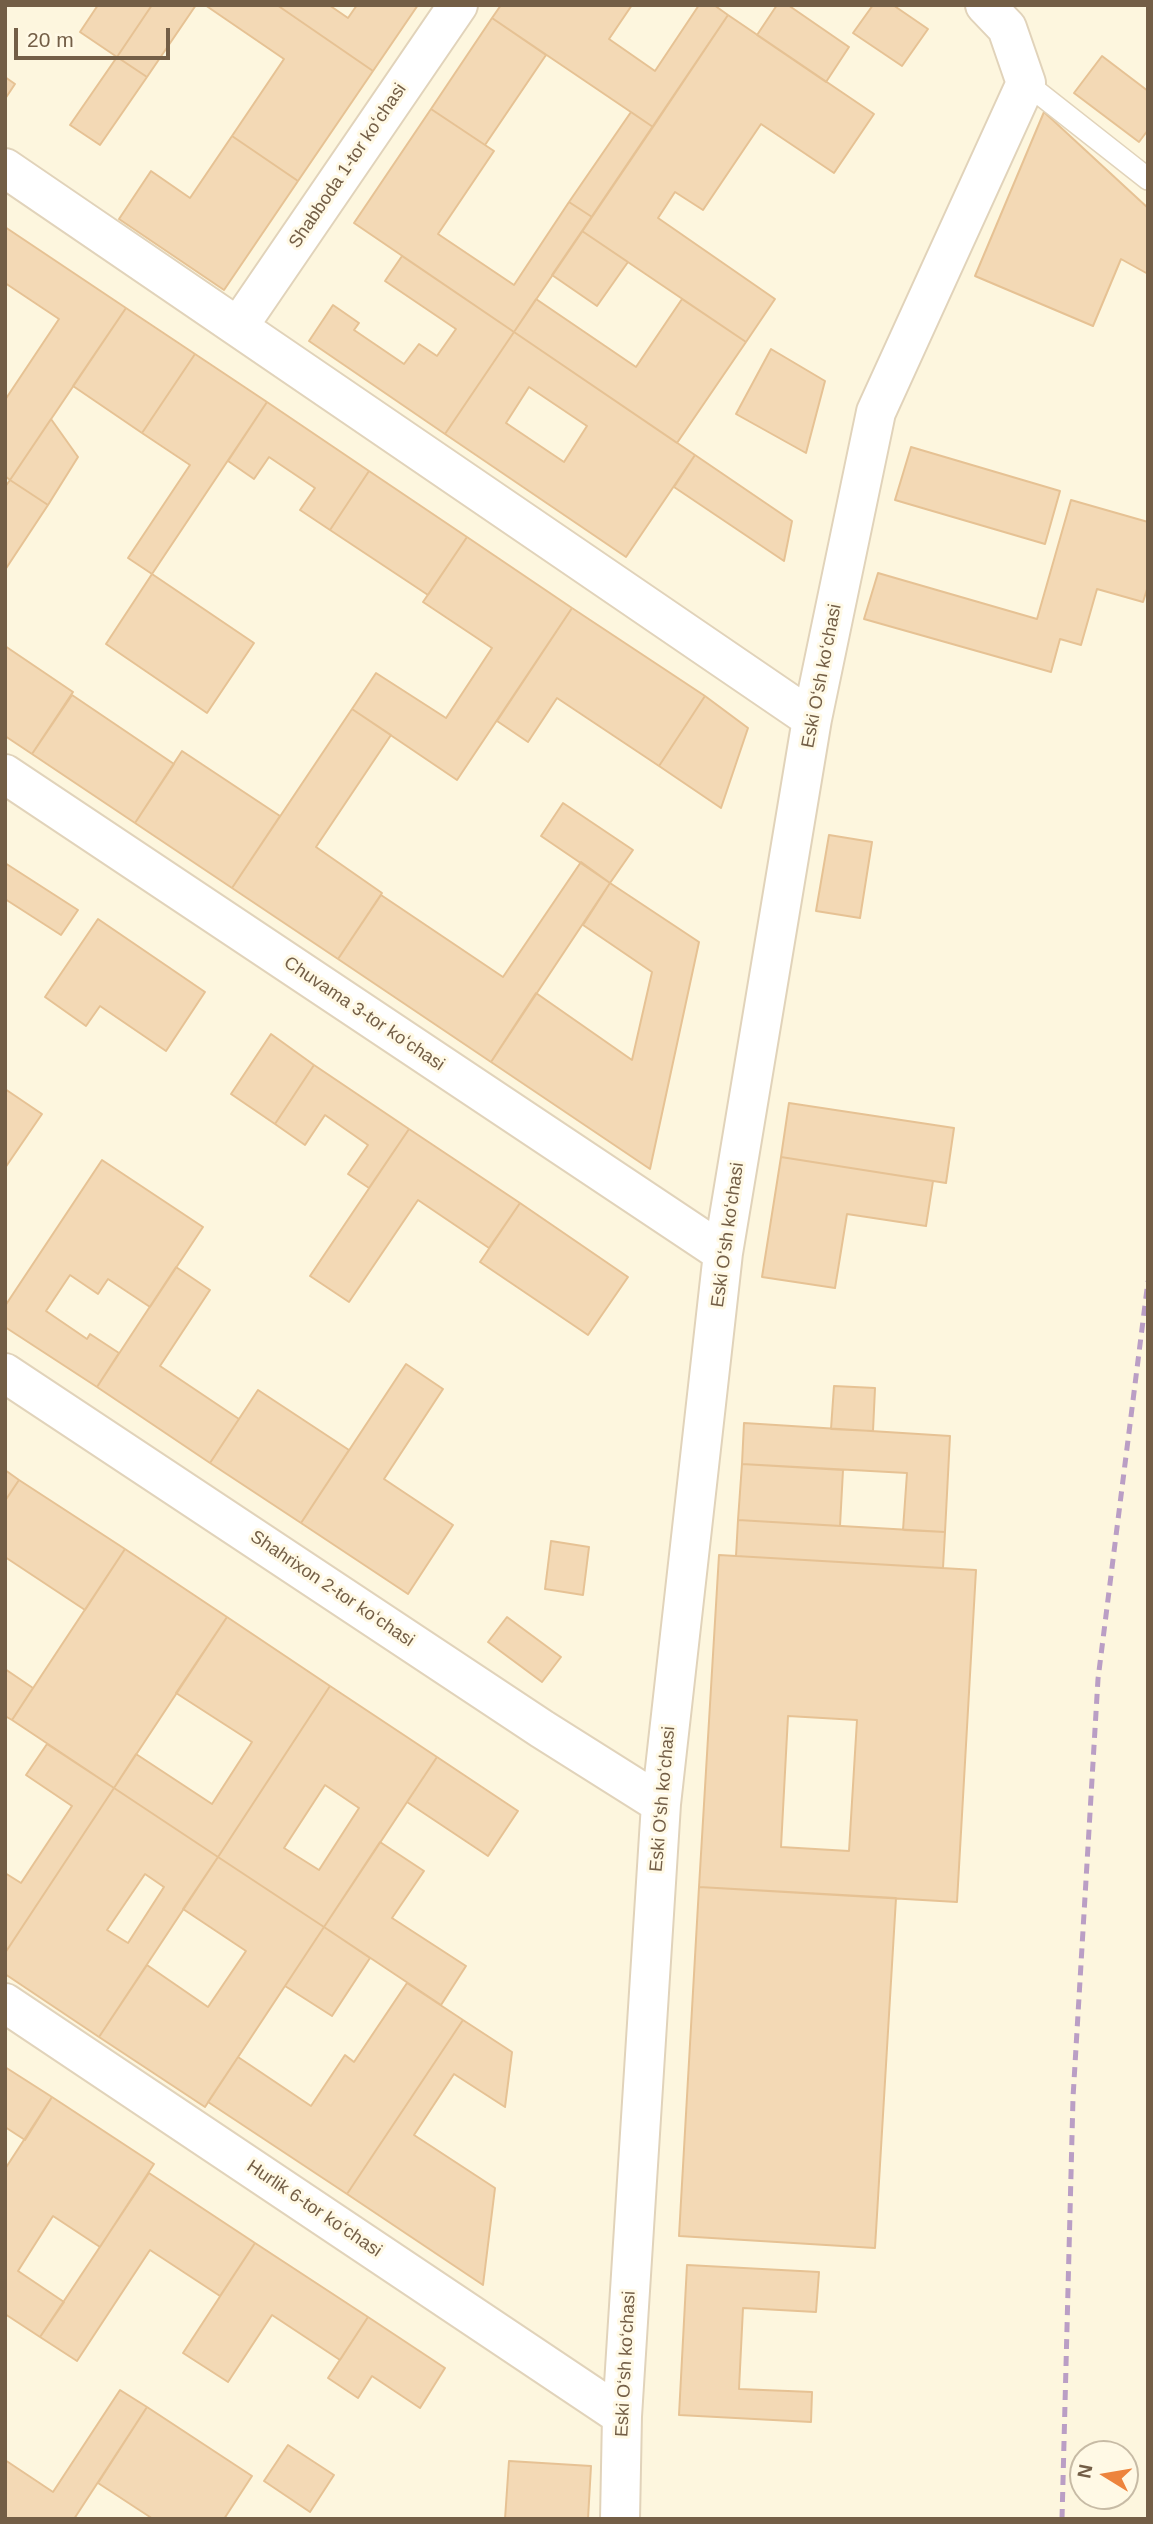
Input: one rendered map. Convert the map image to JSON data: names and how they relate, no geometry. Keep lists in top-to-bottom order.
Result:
{
  "streets": {
    "street": [
      "Shabboda 1-tor koʻchasi",
      "Eski Oʻsh koʻchasi",
      "Chuvama 3-tor koʻchasi",
      "Shahrixon 2-tor koʻchasi",
      "Hurlik 6-tor koʻchasi"
    ]
  },
  "crossings": [
    ["Eski Oʻsh koʻchasi", "Chuvama 3-tor koʻchasi"],
    ["Eski Oʻsh koʻchasi", "Shahrixon 2-tor koʻchasi"],
    ["Eski Oʻsh koʻchasi", "Hurlik 6-tor koʻchasi"]
  ],
  "scale_bar": "20 m",
  "north": "left"
}
